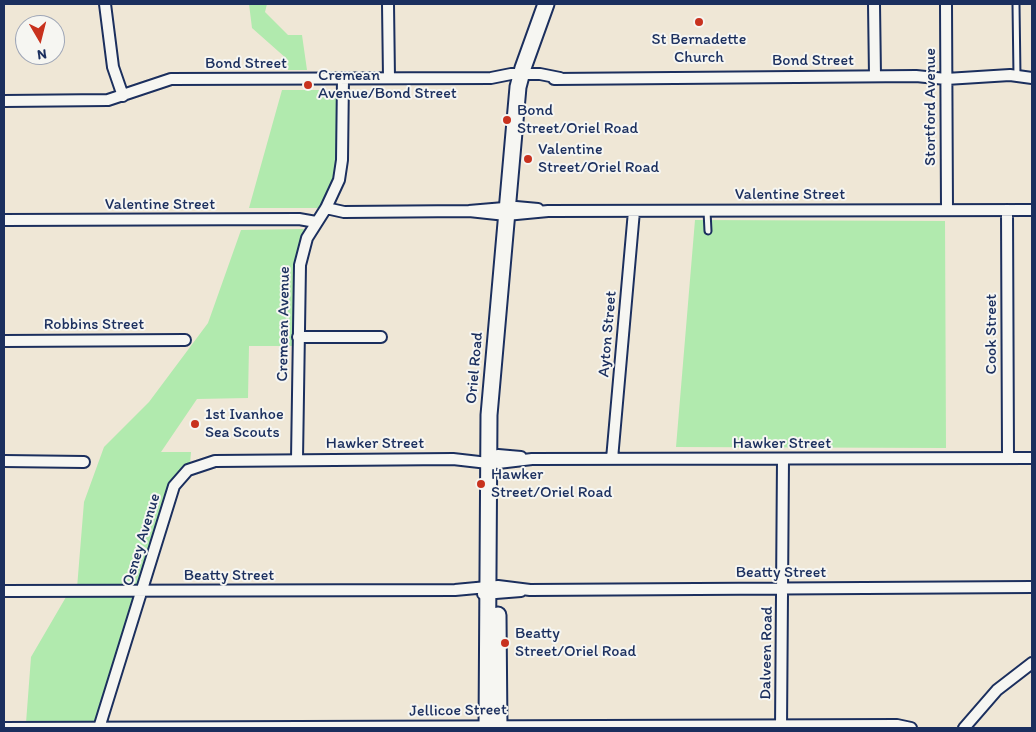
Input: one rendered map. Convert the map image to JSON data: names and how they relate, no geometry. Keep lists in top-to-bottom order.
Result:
{
  "streets": {
    "main road": ["Oriel Road"],
    "street": [
      "Bond Street",
      "Stortford Avenue",
      "Valentine Street",
      "Cremean Avenue",
      "Robbins Street",
      "Ayton Street",
      "Cook Street",
      "Hawker Street",
      "Osney Avenue",
      "Beatty Street",
      "Dalveen Road",
      "Jellicoe Street"
    ]
  },
  "crossings": [
    ["Bond Street", "Stortford Avenue"],
    ["Bond Street", "Cremean Avenue"],
    ["Bond Street", "Oriel Road"],
    ["Stortford Avenue", "Valentine Street"],
    ["Valentine Street", "Cremean Avenue"],
    ["Valentine Street", "Ayton Street"],
    ["Valentine Street", "Cook Street"],
    ["Valentine Street", "Oriel Road"],
    ["Cremean Avenue", "Hawker Street"],
    ["Cremean Avenue", "Osney Avenue"],
    ["Ayton Street", "Hawker Street"],
    ["Cook Street", "Hawker Street"],
    ["Oriel Road", "Hawker Street"],
    ["Oriel Road", "Beatty Street"],
    ["Oriel Road", "Jellicoe Street"],
    ["Hawker Street", "Osney Avenue"],
    ["Hawker Street", "Dalveen Road"],
    ["Osney Avenue", "Beatty Street"],
    ["Osney Avenue", "Jellicoe Street"],
    ["Beatty Street", "Dalveen Road"],
    ["Dalveen Road", "Jellicoe Street"]
  ],
  "places": [
    "St Bernadette Church",
    "Cremean Avenue/Bond Street",
    "Bond Street/Oriel Road",
    "Valentine Street/Oriel Road",
    "1st Ivanhoe Sea Scouts",
    "Hawker Street/Oriel Road",
    "Beatty Street/Oriel Road"
  ],
  "north": "bottom"
}
